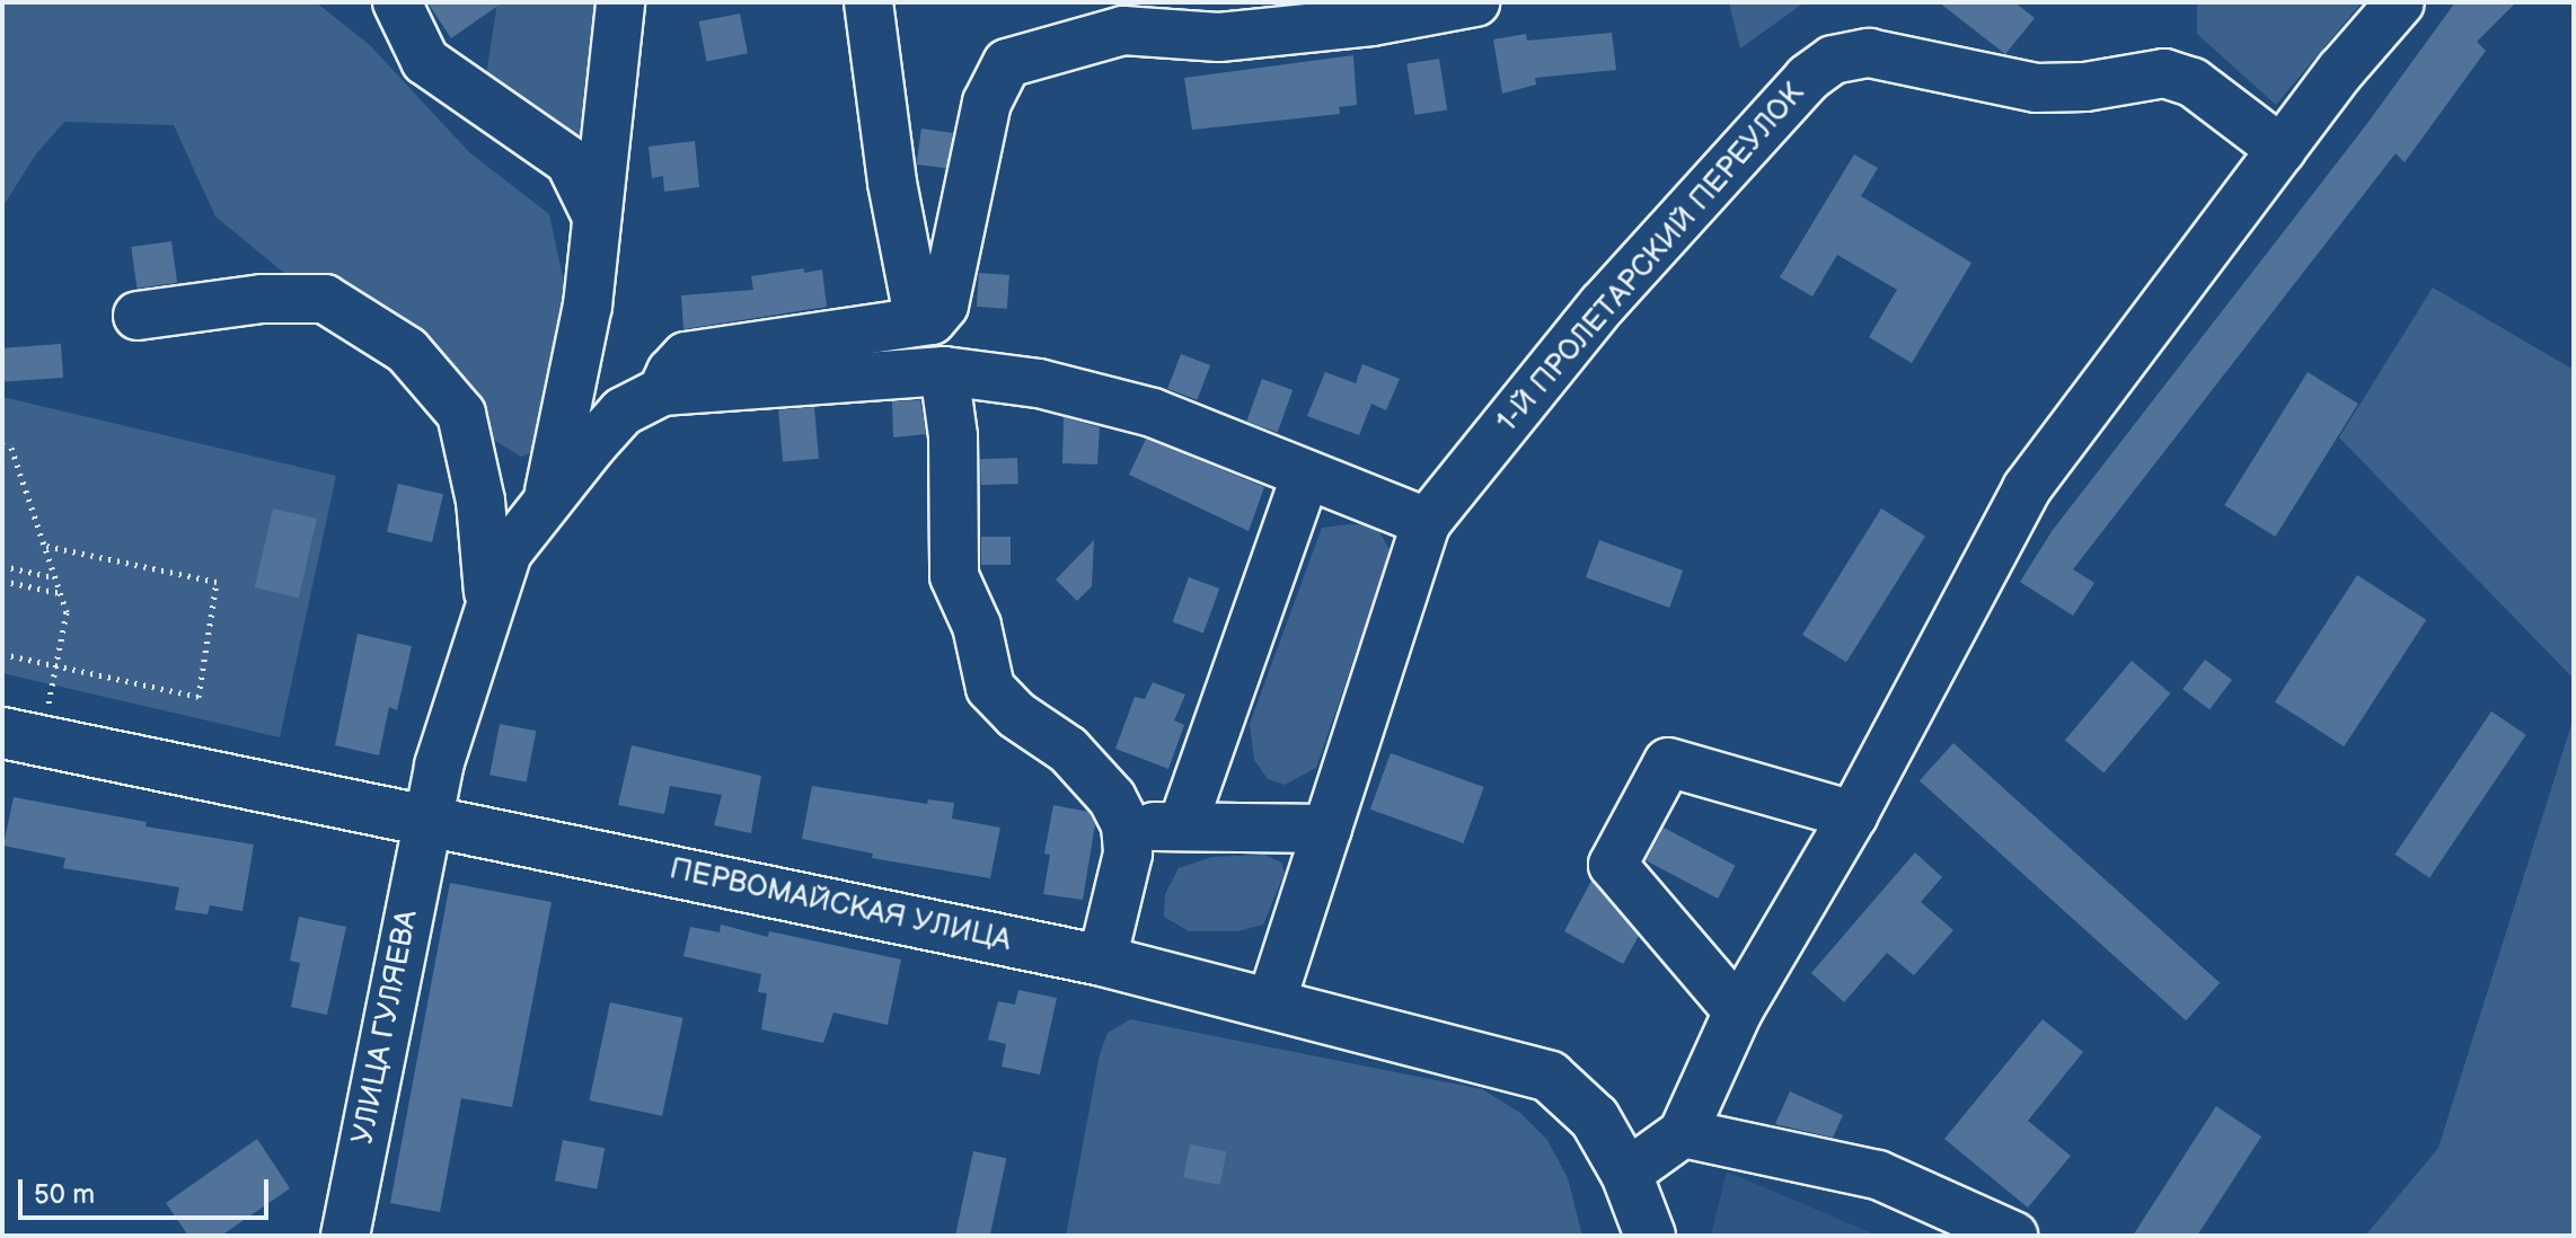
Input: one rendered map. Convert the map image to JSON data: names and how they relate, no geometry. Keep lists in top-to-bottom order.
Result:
{
  "streets": {
    "main road": ["ПЕРВОМАЙСКАЯ УЛИЦА"],
    "street": ["1-Й ПРОЛЕТАРСКИЙ ПЕРЕУЛОК", "УЛИЦА ГУЛЯЕВА"]
  },
  "crossings": [
    ["1-Й ПРОЛЕТАРСКИЙ ПЕРЕУЛОК", "ПЕРВОМАЙСКАЯ УЛИЦА"],
    ["ПЕРВОМАЙСКАЯ УЛИЦА", "УЛИЦА ГУЛЯЕВА"]
  ],
  "scale_bar": "50 m"
}
